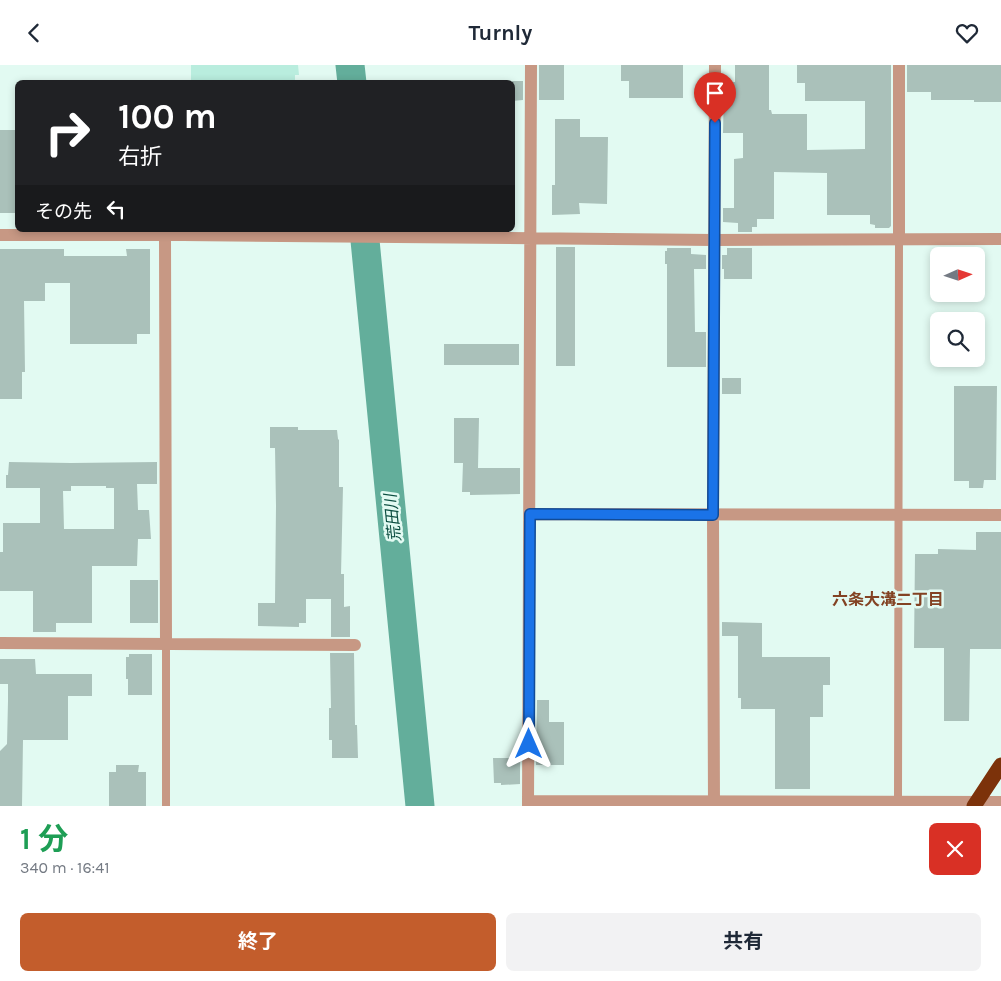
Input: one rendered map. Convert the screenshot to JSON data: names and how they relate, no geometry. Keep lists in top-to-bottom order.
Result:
{
  "districts": ["六条大溝二丁目"],
  "water": ["荒田川"],
  "north": "right",
  "page": {
    "header": "Turnly",
    "turn": ["100 m", "右折"],
    "then": "その先",
    "heading": ["1 分", "340 m · 16:41"],
    "buttons": ["終了", "共有"]
  }
}
